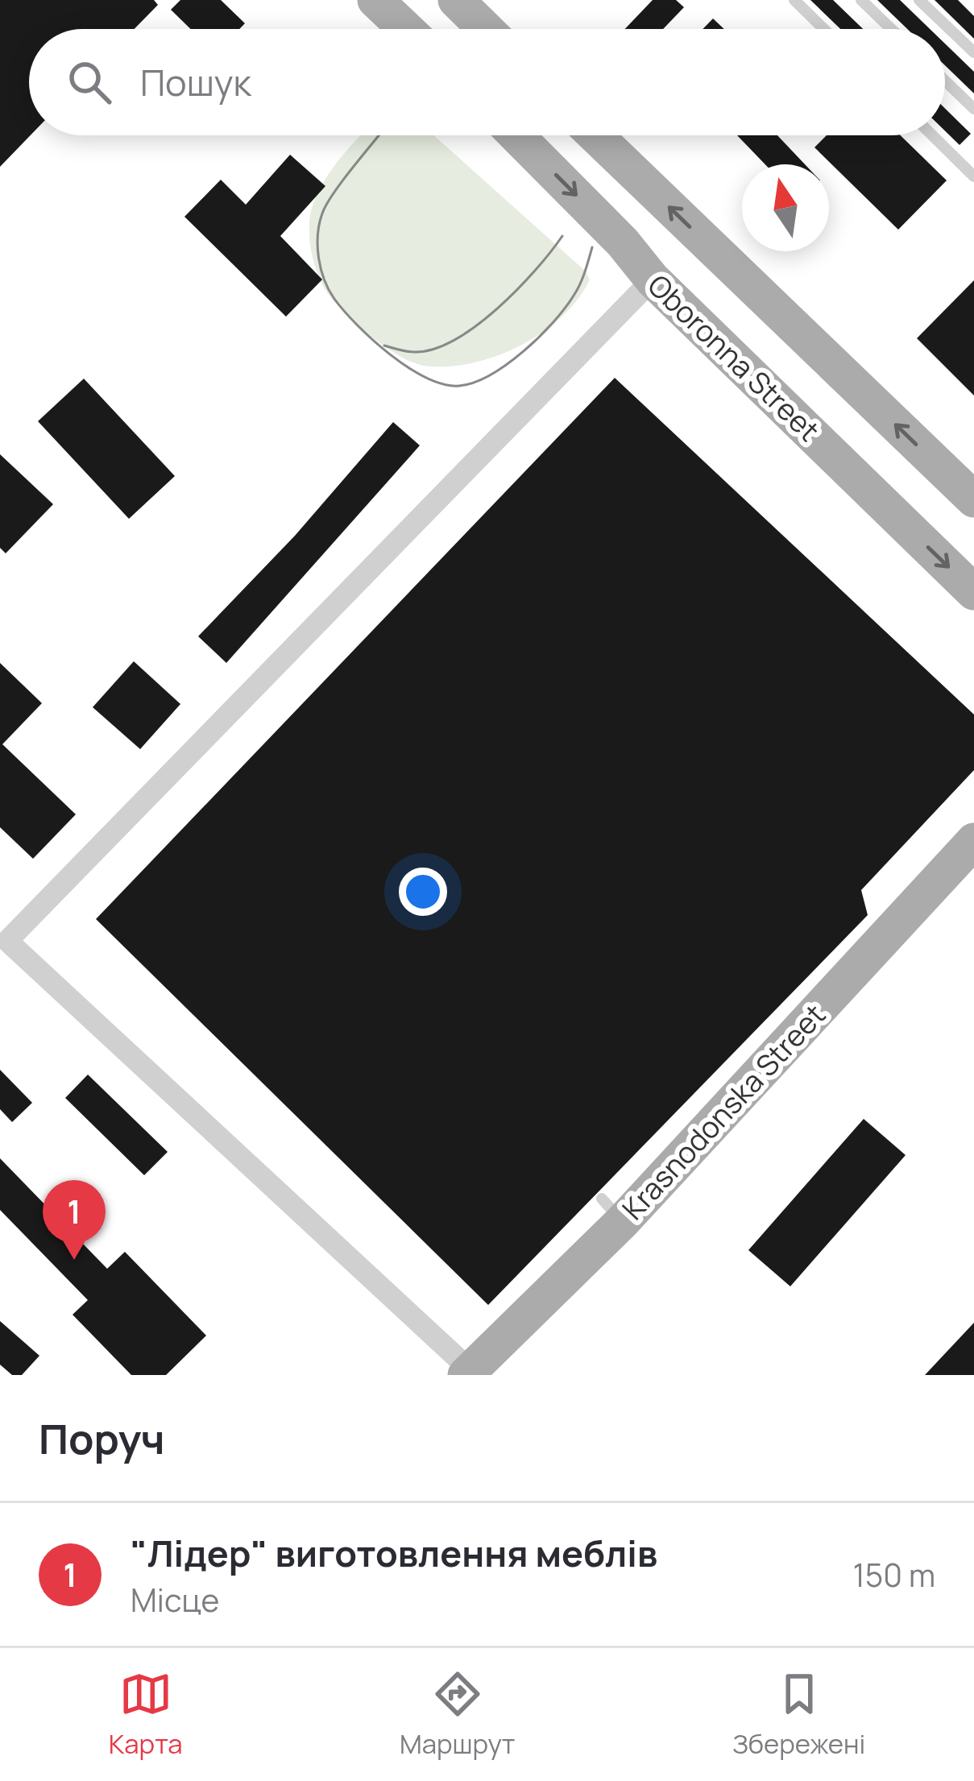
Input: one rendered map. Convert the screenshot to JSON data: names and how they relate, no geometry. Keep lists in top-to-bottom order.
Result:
{
  "streets": {
    "main road": ["Oboronna Street", "Krasnodonska Street"]
  },
  "north": "top",
  "page": {
    "search": "Пошук",
    "pins": "1",
    "heading": "Поруч",
    "list": [
      {
        "mark": "1",
        "name": "\"Лідер\" виготовлення меблів",
        "note": "Місце",
        "value": "150 m"
      }
    ],
    "nav": ["Карта", "Маршрут", "Збережені"]
  }
}
